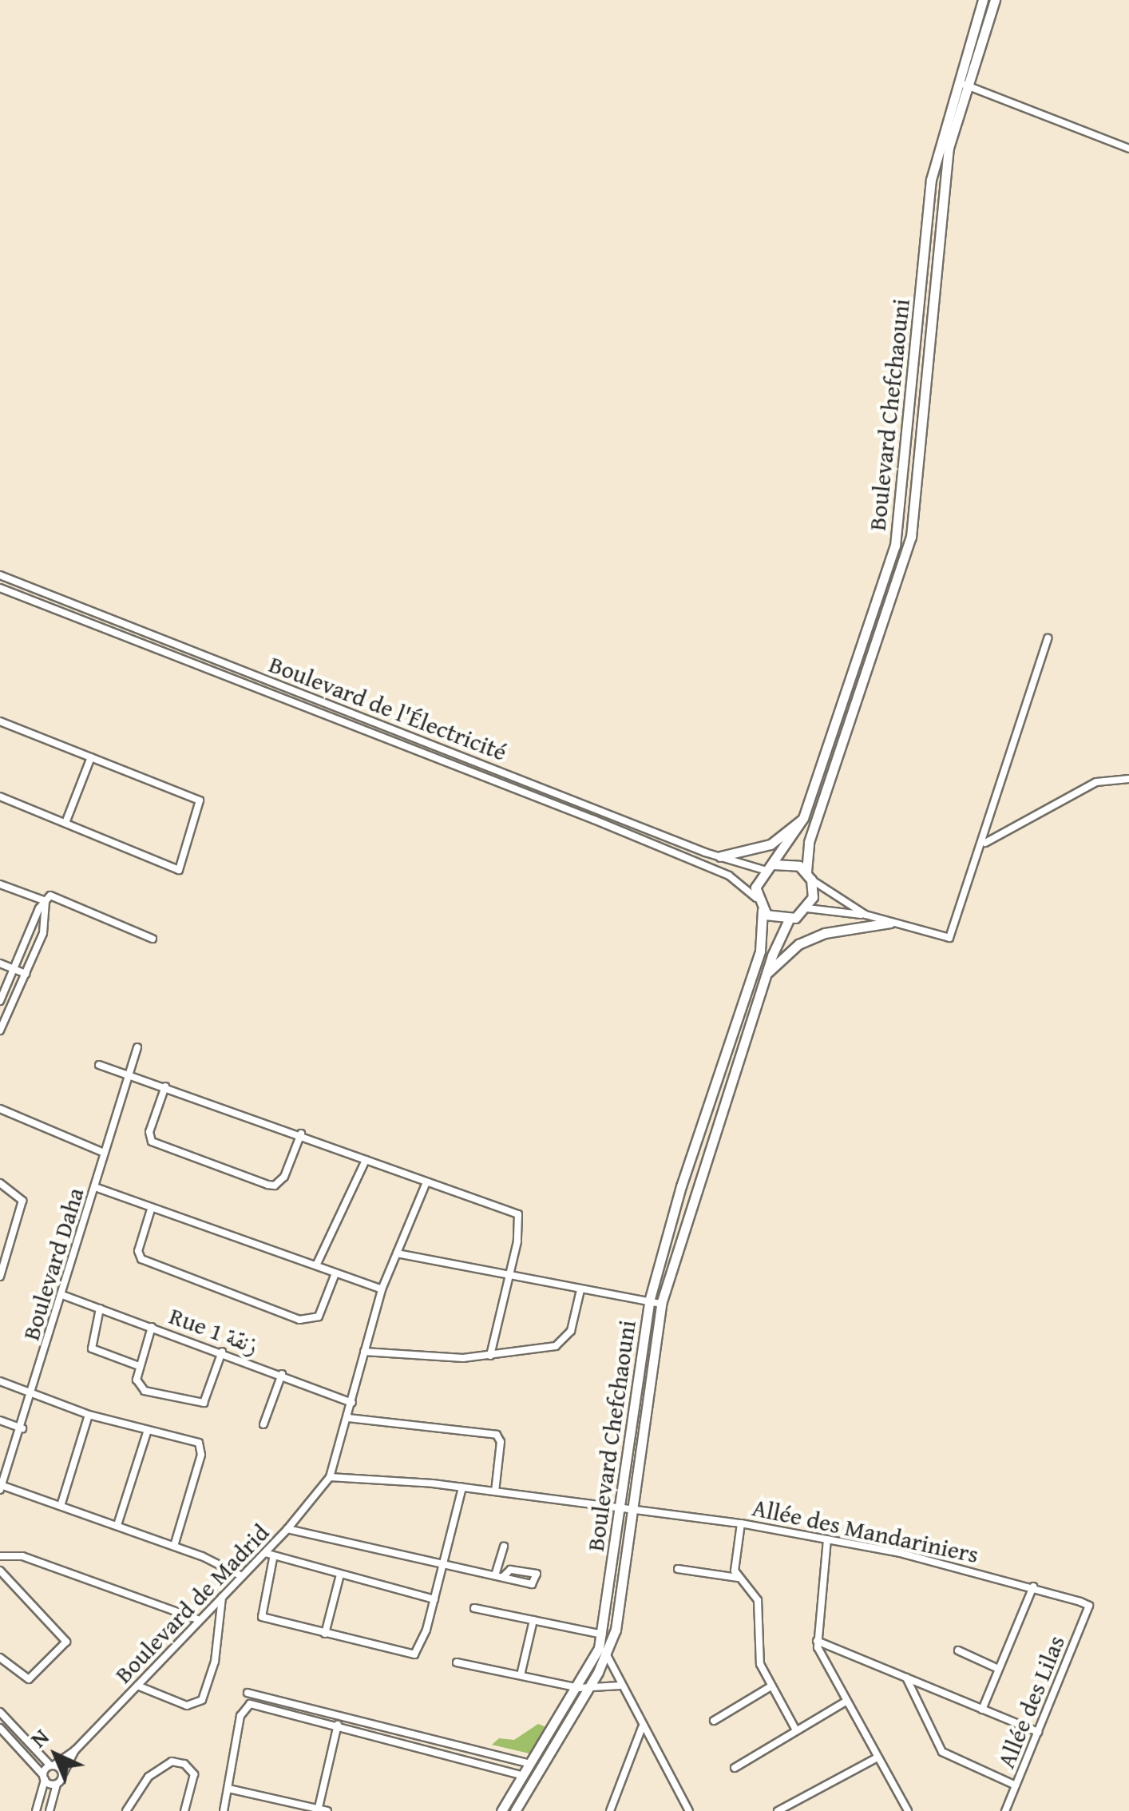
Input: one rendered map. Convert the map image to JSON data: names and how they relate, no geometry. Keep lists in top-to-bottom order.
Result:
{
  "streets": {
    "street": [
      "Boulevard Chefchaouni",
      "Boulevard de l'Électricité",
      "Boulevard Daha",
      "Rue 1 زنقة",
      "Allée des Mandariniers",
      "Boulevard de Madrid",
      "Allée des Lilas"
    ]
  },
  "crossings": [
    ["Boulevard Chefchaouni", "Boulevard de l'Électricité"],
    ["Boulevard Chefchaouni", "Allée des Mandariniers"],
    ["Boulevard Daha", "Rue 1 زنقة"],
    ["Rue 1 زنقة", "Boulevard de Madrid"],
    ["Allée des Mandariniers", "Allée des Lilas"]
  ],
  "north": "top left"
}
